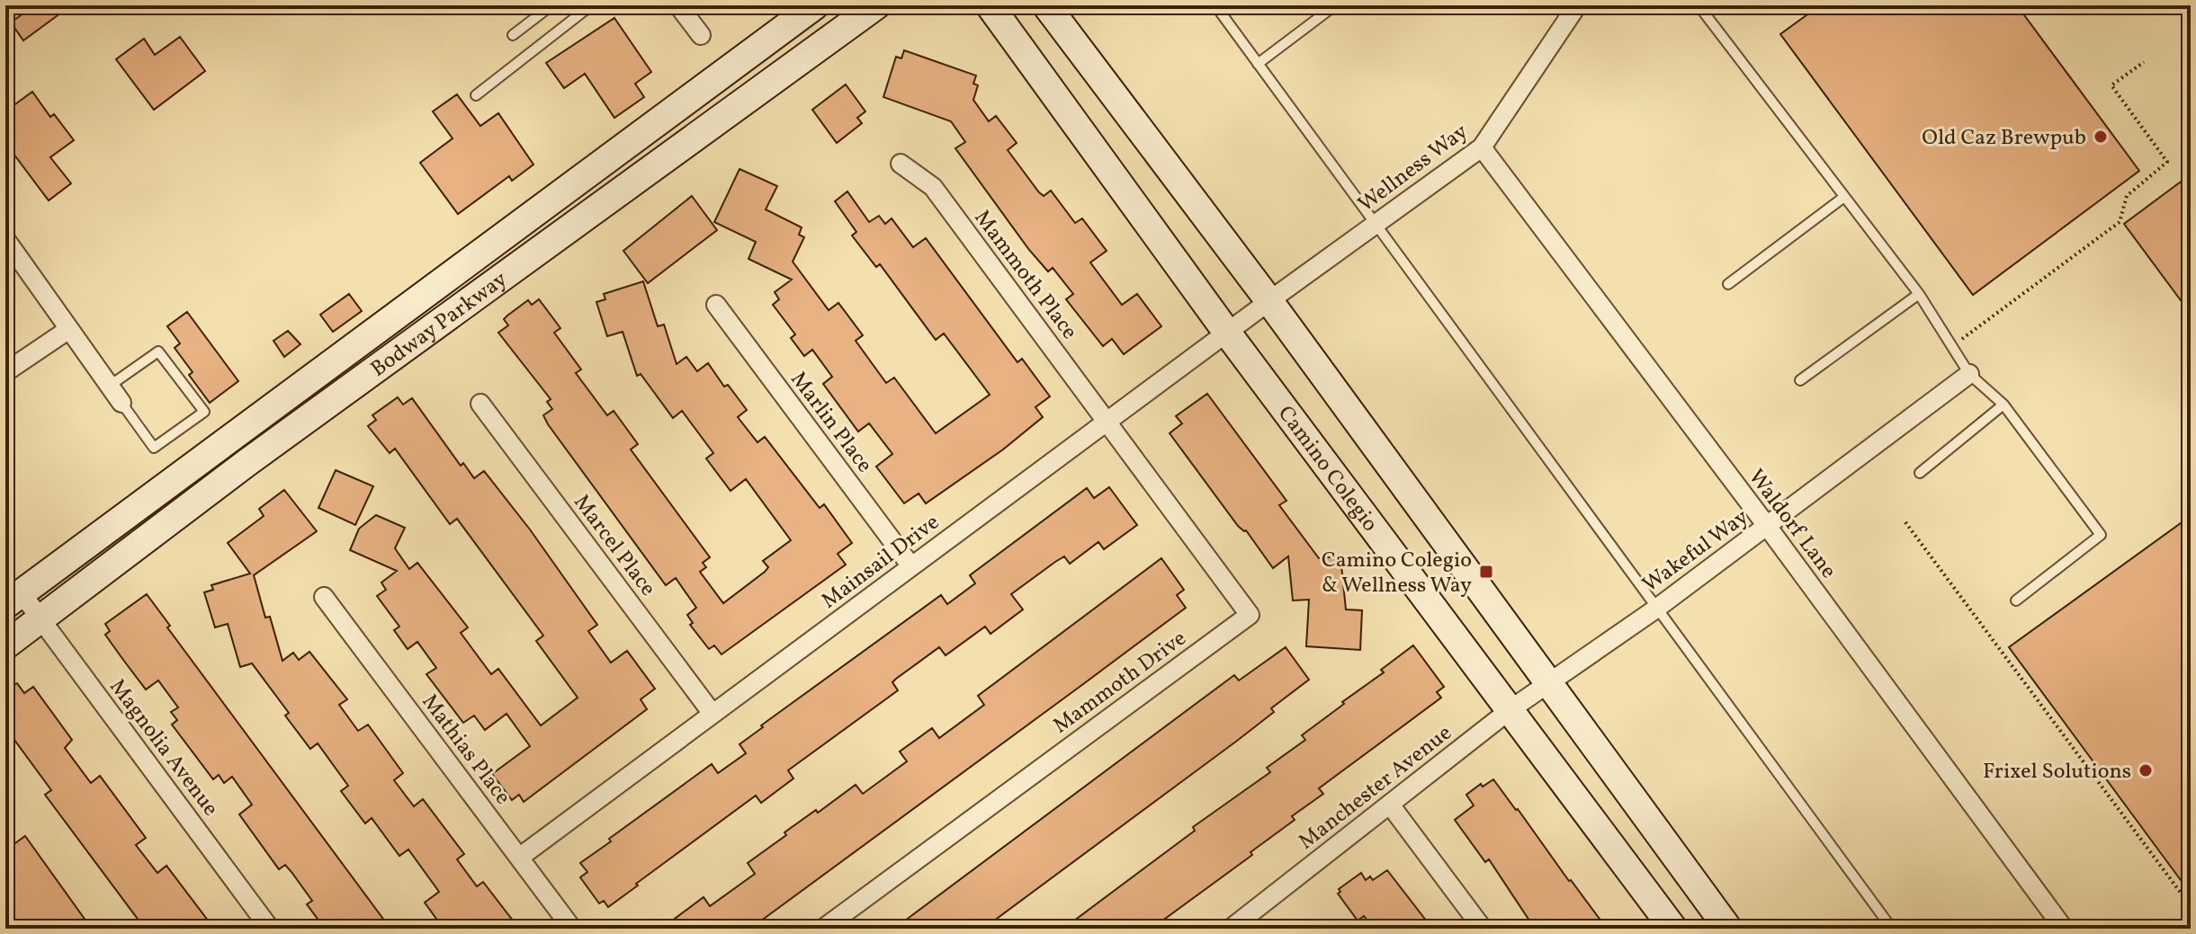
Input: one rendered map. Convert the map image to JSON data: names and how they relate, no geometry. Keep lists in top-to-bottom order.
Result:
{
  "streets": {
    "street": [
      "Wellness Way",
      "Mammoth Place",
      "Bodway Parkway",
      "Marlin Place",
      "Camino Colegio",
      "Waldorf Lane",
      "Marcel Place",
      "Wakeful Way",
      "Mainsail Drive",
      "Mammoth Drive",
      "Magnolia Avenue",
      "Mathias Place",
      "Manchester Avenue"
    ]
  },
  "crossings": [
    ["Wellness Way", "Waldorf Lane"],
    ["Wellness Way", "Mainsail Drive"],
    ["Mammoth Place", "Mainsail Drive"],
    ["Mammoth Place", "Mammoth Drive"],
    ["Bodway Parkway", "Magnolia Avenue"],
    ["Marlin Place", "Mainsail Drive"],
    ["Camino Colegio", "Mainsail Drive"],
    ["Camino Colegio", "Manchester Avenue"],
    ["Waldorf Lane", "Wakeful Way"],
    ["Marcel Place", "Mainsail Drive"],
    ["Wakeful Way", "Manchester Avenue"],
    ["Mainsail Drive", "Mammoth Drive"],
    ["Mainsail Drive", "Mathias Place"]
  ],
  "places": {
    "other": ["Old Caz Brewpub", "Frixel Solutions"],
    "transit": ["Camino Colegio & Wellness Way"]
  }
}
